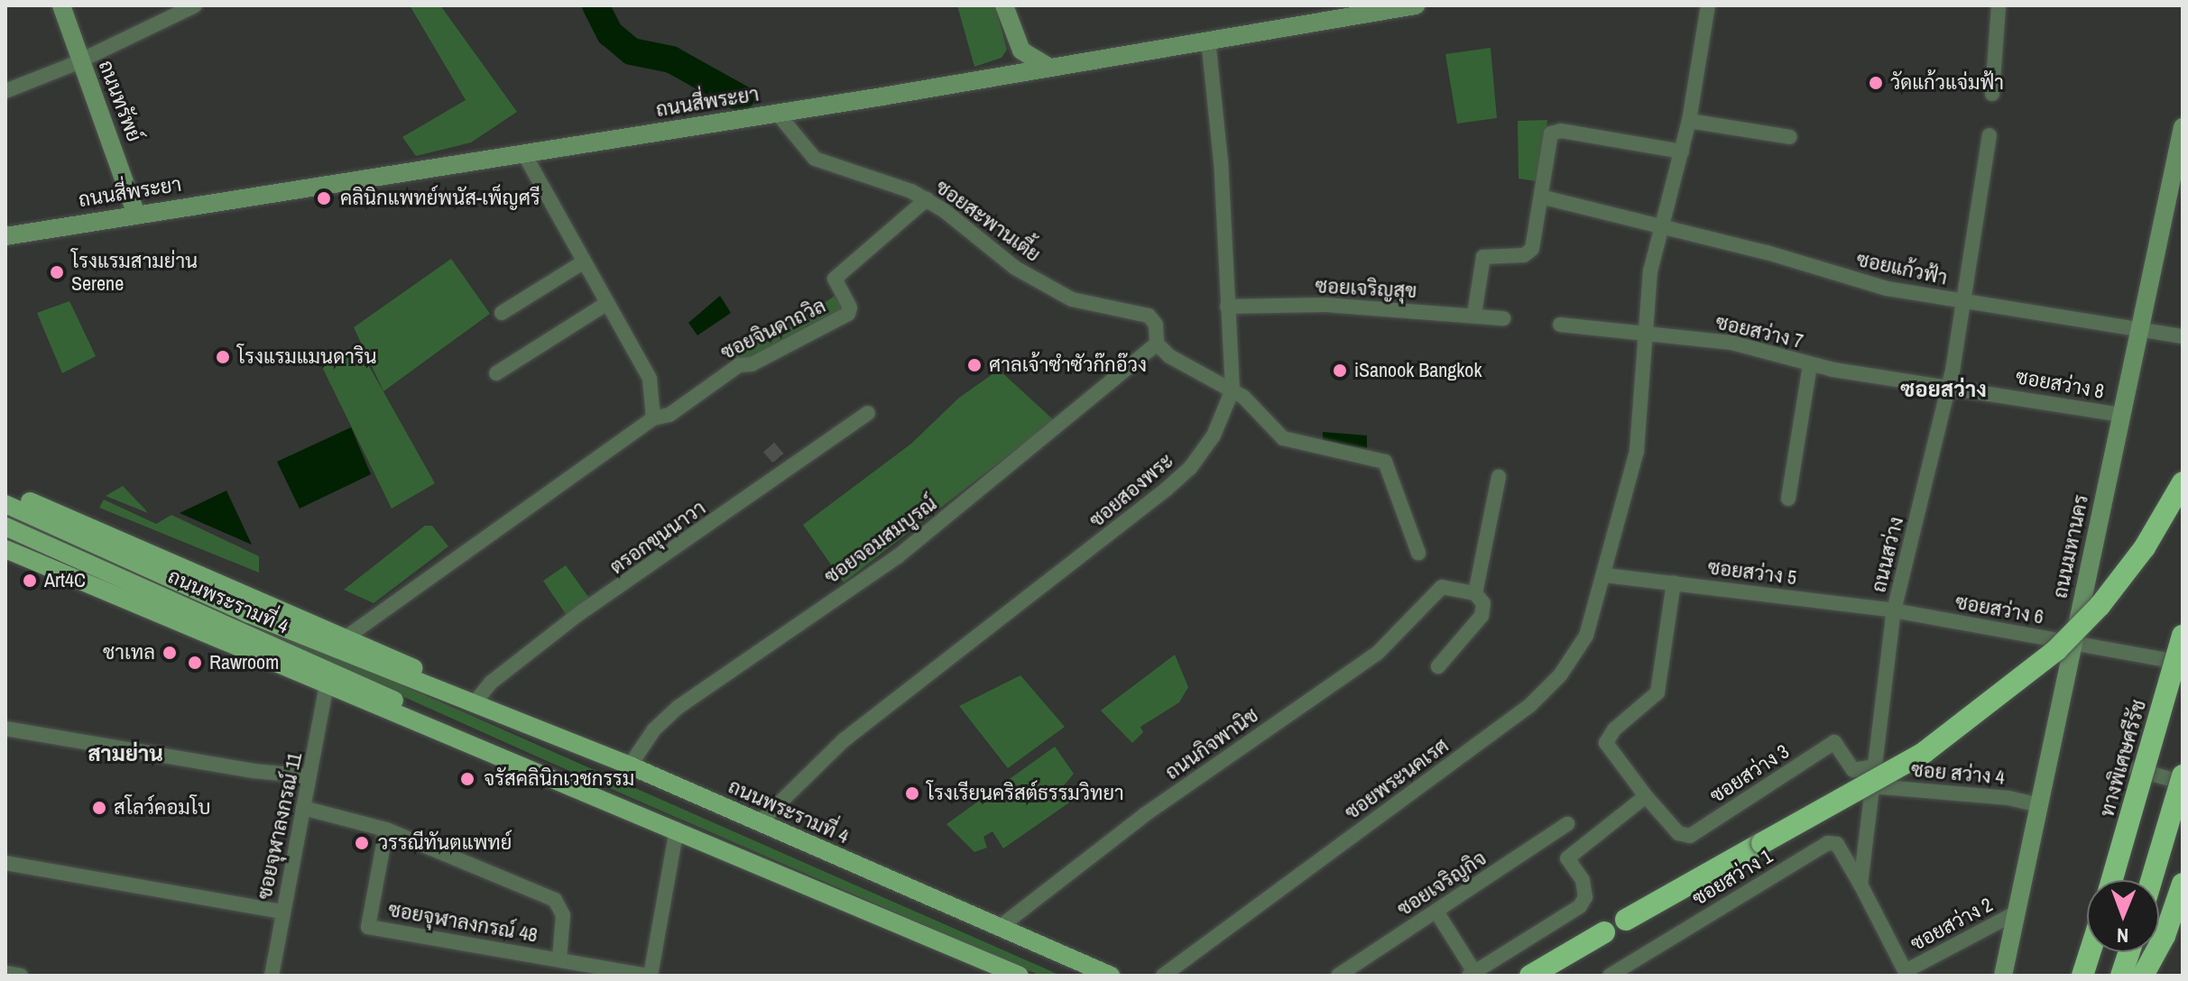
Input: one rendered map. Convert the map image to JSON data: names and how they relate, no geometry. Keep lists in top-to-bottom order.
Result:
{
  "streets": {
    "highway": ["ทางพิเศษศรีรัช"],
    "main road": [
      "ถนนทรัพย์",
      "ถนนสี่พระยา",
      "ถนนมหานคร",
      "ถนนพระรามที่ 4"
    ],
    "street": [
      "ซอยสะพานเตี้ย",
      "ซอยแก้วฟ้า",
      "ซอยเจริญสุข",
      "ซอยจินดาถวิล",
      "ซอยสว่าง 7",
      "ซอยสว่าง 8",
      "ซอยสองพระ",
      "ตรอกขุนนาวา",
      "ซอยจอมสมบูรณ์",
      "ถนนสว่าง",
      "ซอยสว่าง 5",
      "ซอยสว่าง 6",
      "ถนนกิจพานิช",
      "ซอยสว่าง 3",
      "ซอย สว่าง 4",
      "ซอยพระนคเรศ",
      "ซอยจุฬาลงกรณ์ 11",
      "ซอยสว่าง 1",
      "ซอยเจริญกิจ",
      "ซอยจุฬาลงกรณ์ 48",
      "ซอยสว่าง 2"
    ]
  },
  "crossings": [
    ["ถนนทรัพย์", "ถนนสี่พระยา"],
    ["ถนนสี่พระยา", "ซอยสะพานเตี้ย"],
    ["ถนนสี่พระยา", "ซอยสองพระ"],
    ["ซอยสะพานเตี้ย", "ซอยจินดาถวิล"],
    ["ซอยสะพานเตี้ย", "ซอยสองพระ"],
    ["ซอยสะพานเตี้ย", "ซอยจอมสมบูรณ์"],
    ["ซอยแก้วฟ้า", "ถนนมหานคร"],
    ["ซอยแก้วฟ้า", "ถนนสว่าง"],
    ["ซอยเจริญสุข", "ซอยสองพระ"],
    ["ซอยจินดาถวิล", "ถนนพระรามที่ 4"],
    ["ซอยสว่าง 7", "ซอยสว่าง 8"],
    ["ซอยสว่าง 7", "ถนนสว่าง"],
    ["ซอยสว่าง 8", "ถนนมหานคร"],
    ["ซอยสว่าง 8", "ถนนสว่าง"],
    ["ซอยสองพระ", "ถนนพระรามที่ 4"],
    ["ตรอกขุนนาวา", "ถนนพระรามที่ 4"],
    ["ซอยจอมสมบูรณ์", "ถนนพระรามที่ 4"],
    ["ถนนมหานคร", "ซอยสว่าง 6"],
    ["ถนนมหานคร", "ซอย สว่าง 4"],
    ["ถนนมหานคร", "ซอยสว่าง 2"],
    ["ถนนสว่าง", "ซอยสว่าง 5"],
    ["ถนนสว่าง", "ซอยสว่าง 6"],
    ["ถนนสว่าง", "ซอยสว่าง 3"],
    ["ถนนสว่าง", "ซอย สว่าง 4"],
    ["ถนนสว่าง", "ซอยสว่าง 1"],
    ["ซอยสว่าง 5", "ซอยสว่าง 6"],
    ["ซอยสว่าง 5", "ซอยพระนคเรศ"],
    ["ถนนพระรามที่ 4", "ถนนกิจพานิช"],
    ["ถนนพระรามที่ 4", "ซอยจุฬาลงกรณ์ 11"]
  ],
  "districts": ["ซอยสว่าง", "สามย่าน"],
  "places": [
    "วัดแก้วแจ่มฟ้า",
    "คลินิกแพทย์พนัส-เพ็ญศรี",
    "โรงแรมสามย่าน Serene",
    "โรงแรมแมนดาริน",
    "ศาลเจ้าซำซัวก๊กอ๊วง",
    "iSanook Bangkok",
    "Art4C",
    "ชาเทล",
    "Rawroom",
    "จรัสคลินิกเวชกรรม",
    "โรงเรียนคริสต์ธรรมวิทยา",
    "สโลว์คอมโบ",
    "วรรณีทันตแพทย์"
  ],
  "north": "bottom"
}
